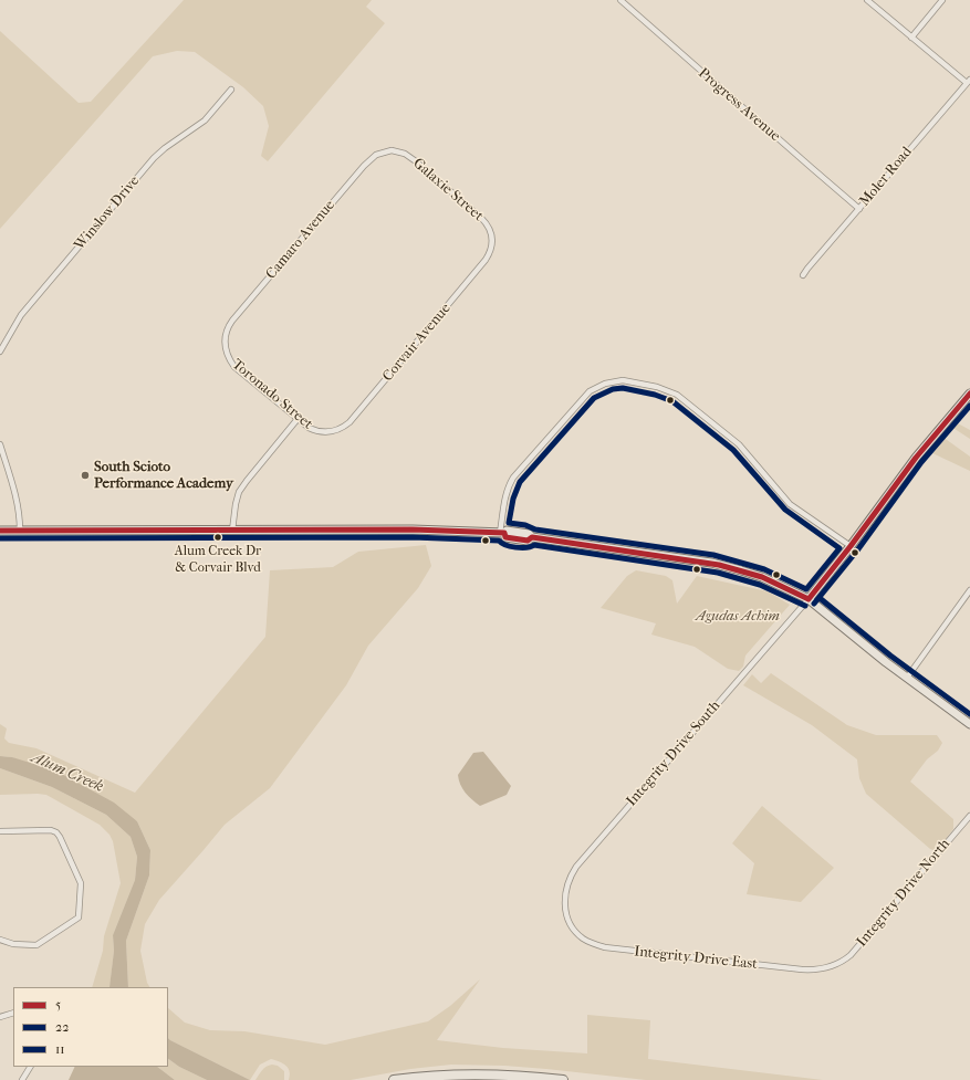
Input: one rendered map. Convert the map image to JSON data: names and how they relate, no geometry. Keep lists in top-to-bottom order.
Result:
{
  "streets": {
    "street": [
      "Progress Avenue",
      "Moler Road",
      "Galaxie Street",
      "Winslow Drive",
      "Camaro Avenue",
      "Corvair Avenue",
      "Toronado Street",
      "Integrity Drive South",
      "Integrity Drive North",
      "Integrity Drive East"
    ]
  },
  "crossings": [
    ["Progress Avenue", "Moler Road"],
    ["Galaxie Street", "Camaro Avenue"],
    ["Galaxie Street", "Corvair Avenue"],
    ["Camaro Avenue", "Toronado Street"],
    ["Corvair Avenue", "Toronado Street"],
    ["Integrity Drive South", "Integrity Drive East"],
    ["Integrity Drive North", "Integrity Drive East"]
  ],
  "water": ["Alum Creek"],
  "parks": ["Agudas Achim"],
  "places": ["South Scioto Performance Academy", "Alum Creek Dr & Corvair Blvd"],
  "lines": ["transit line 11", "transit line 5", "transit line 22"],
  "legend": ["5", "22", "11"]
}
